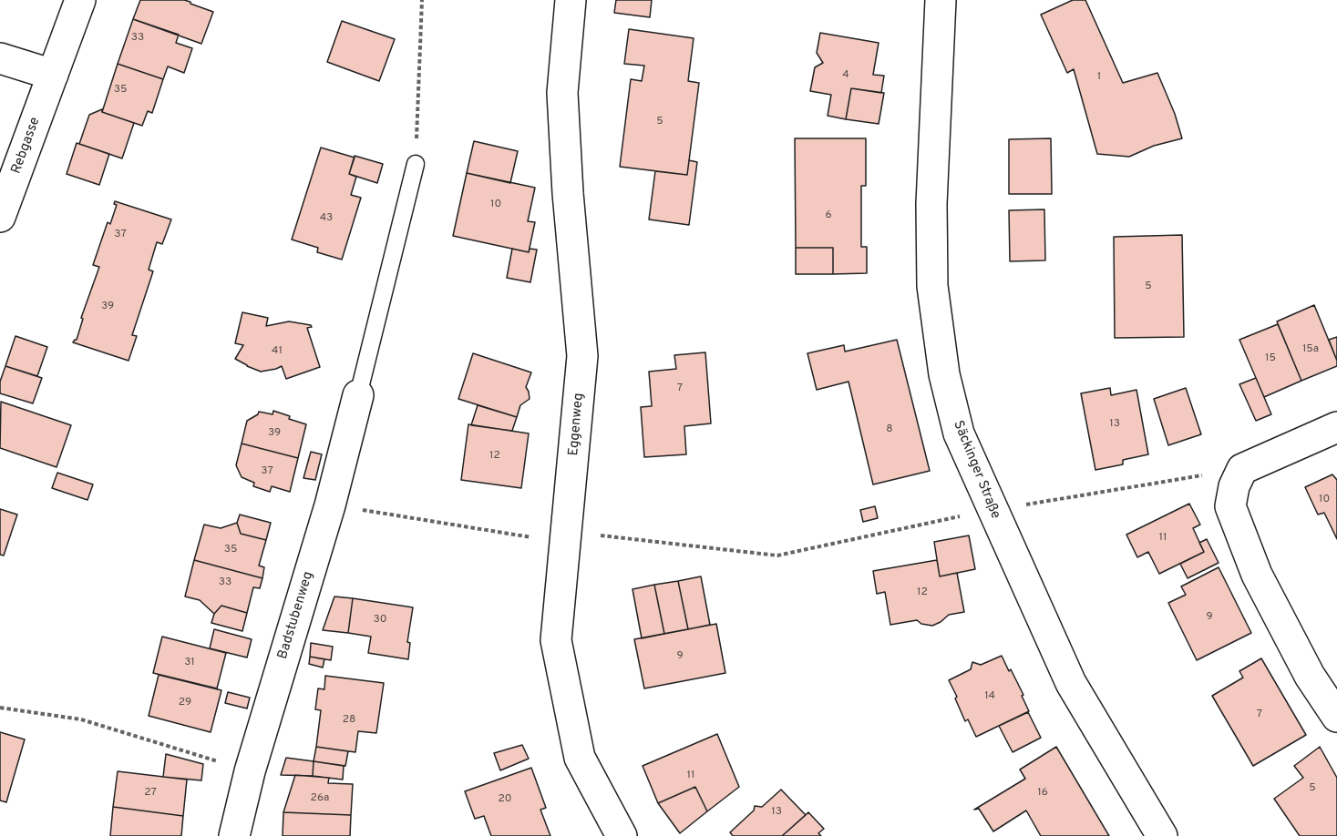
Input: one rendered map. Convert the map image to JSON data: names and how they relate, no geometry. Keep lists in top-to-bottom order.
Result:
{
  "streets": {
    "street": [
      "Rebgasse",
      "Eggenweg",
      "Säckinger Straße",
      "Badstubenweg"
    ]
  },
  "house_numbers": [
    "33",
    "4",
    "1",
    "35",
    "5",
    "10",
    "6",
    "43",
    "37",
    "5",
    "39",
    "15a",
    "41",
    "15",
    "7",
    "13",
    "8",
    "39",
    "12",
    "37",
    "10",
    "11",
    "35",
    "33",
    "12",
    "9",
    "30",
    "9",
    "31",
    "14",
    "29",
    "7",
    "28",
    "11",
    "5",
    "27",
    "16",
    "26a",
    "20",
    "13"
  ]
}
